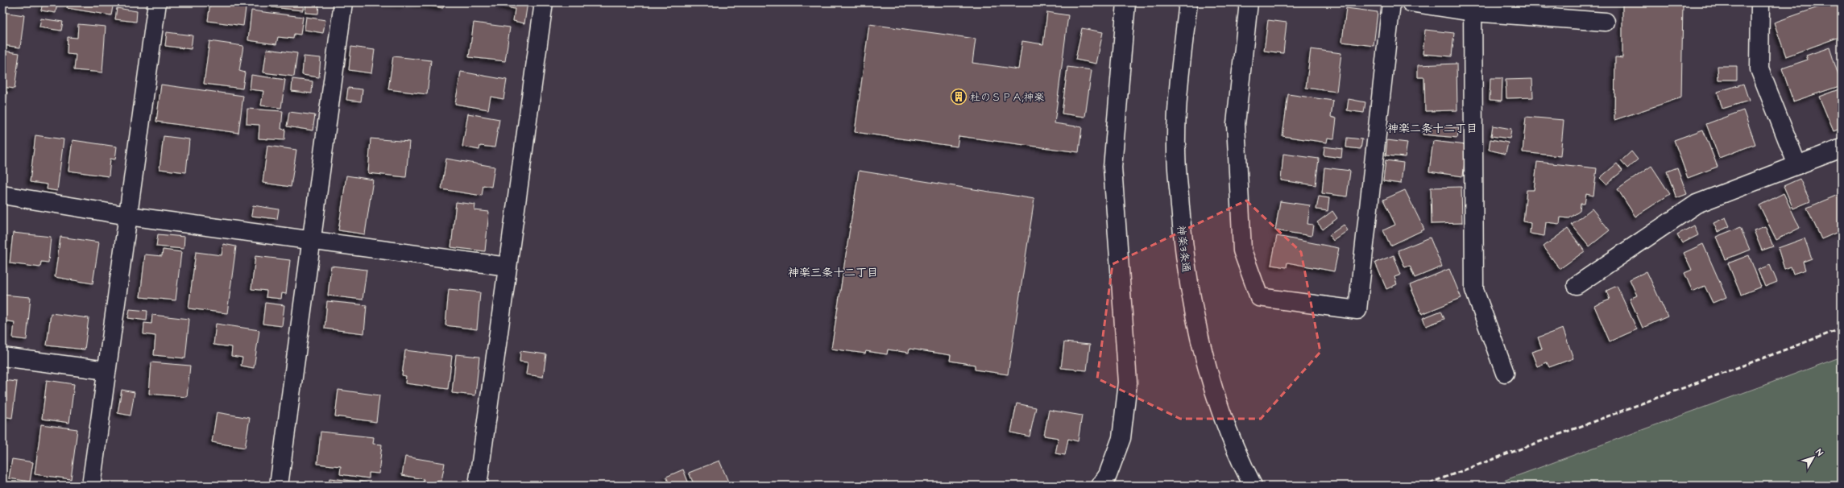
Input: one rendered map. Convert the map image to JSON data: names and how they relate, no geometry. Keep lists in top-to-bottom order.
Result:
{
  "streets": {
    "street": ["神楽3条通"]
  },
  "districts": ["神楽二条十二丁目", "神楽三条十二丁目"],
  "places": {
    "building": ["杜のＳＰＡ;神楽"]
  },
  "north": "top right"
}
